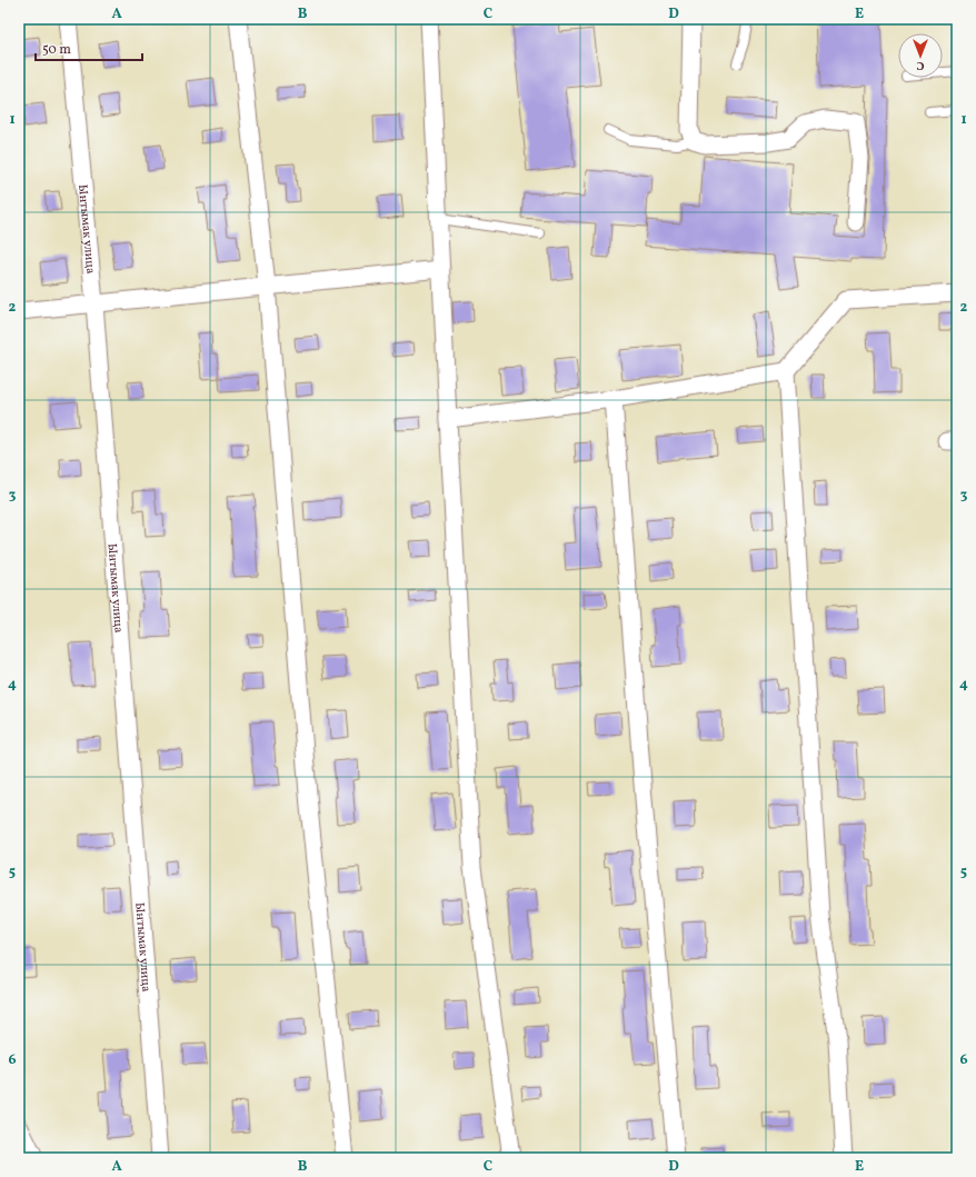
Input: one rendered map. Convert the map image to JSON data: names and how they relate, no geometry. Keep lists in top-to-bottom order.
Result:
{
  "streets": {
    "street": ["Ынтымак улица"]
  },
  "scale_bar": "50 m",
  "north": "bottom",
  "grid": {
    "columns": [
      "A",
      "B",
      "C",
      "D",
      "E"
    ],
    "rows": [
      "1",
      "2",
      "3",
      "4",
      "5",
      "6"
    ]
  }
}
